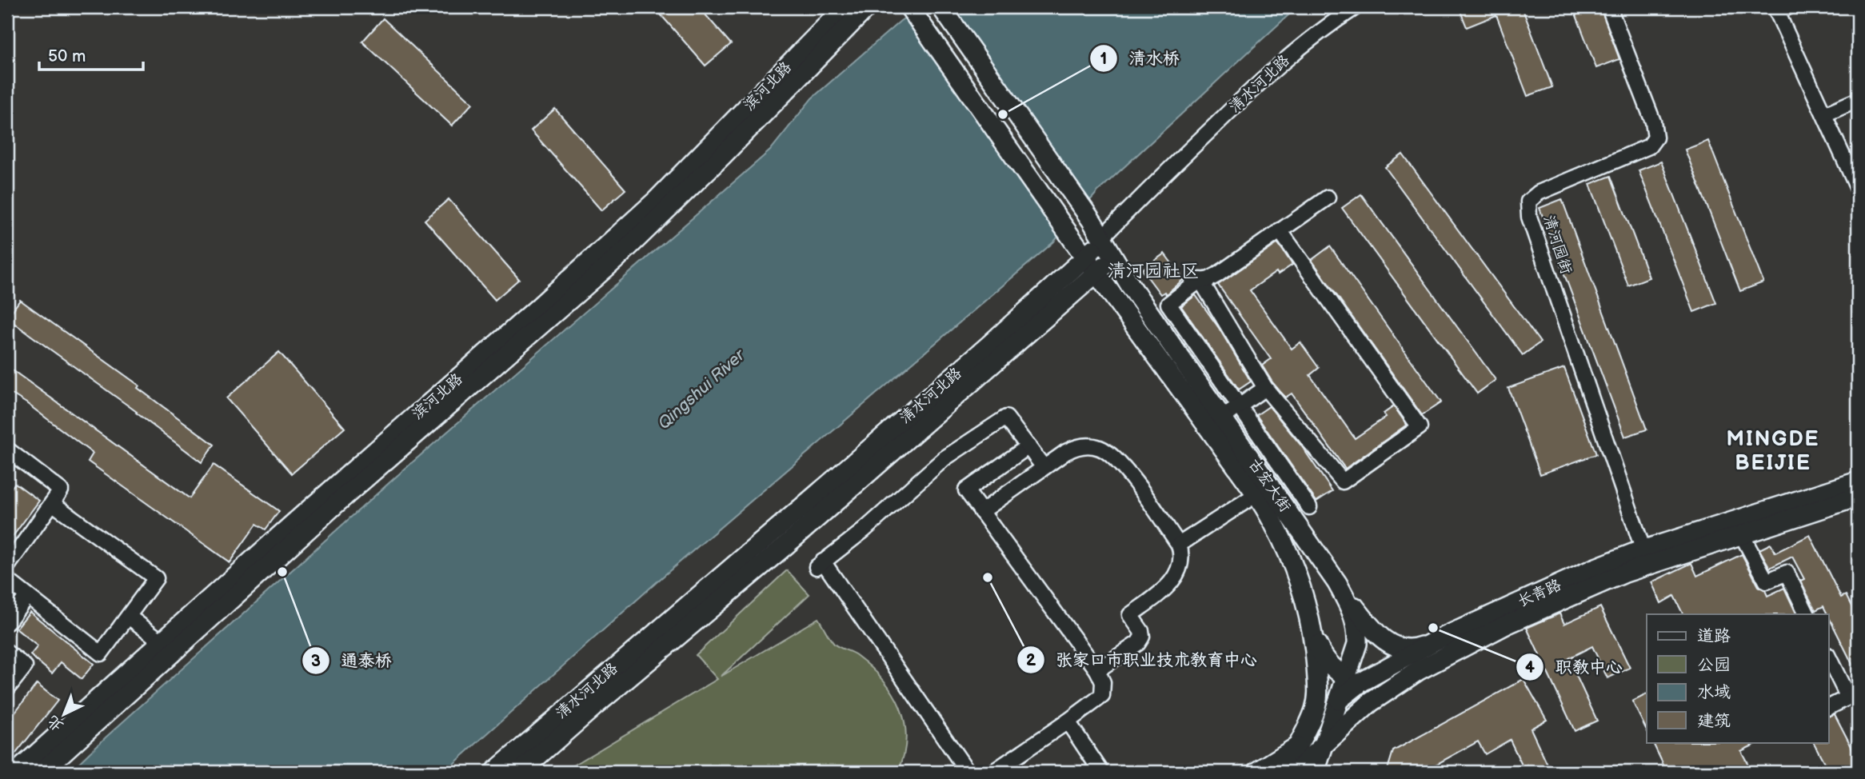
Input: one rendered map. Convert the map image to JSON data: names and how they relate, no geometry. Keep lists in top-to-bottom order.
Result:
{
  "streets": {
    "main road": [
      "清水河北路",
      "滨河北路",
      "古宏大街",
      "长青路"
    ],
    "street": ["清河园街"]
  },
  "crossings": [
    ["清水河北路", "古宏大街"],
    ["清河园街", "长青路"],
    ["古宏大街", "长青路"]
  ],
  "districts": ["清河园社区", "MINGDE BEIJIE"],
  "water": ["Qingshui River"],
  "places": [
    "清水桥",
    "通泰桥",
    "张家口市职业技术教育中心",
    "职教中心"
  ],
  "legend": [
    "道路",
    "公园",
    "水域",
    "建筑"
  ],
  "scale_bar": "50 m",
  "north": "bottom left"
}
